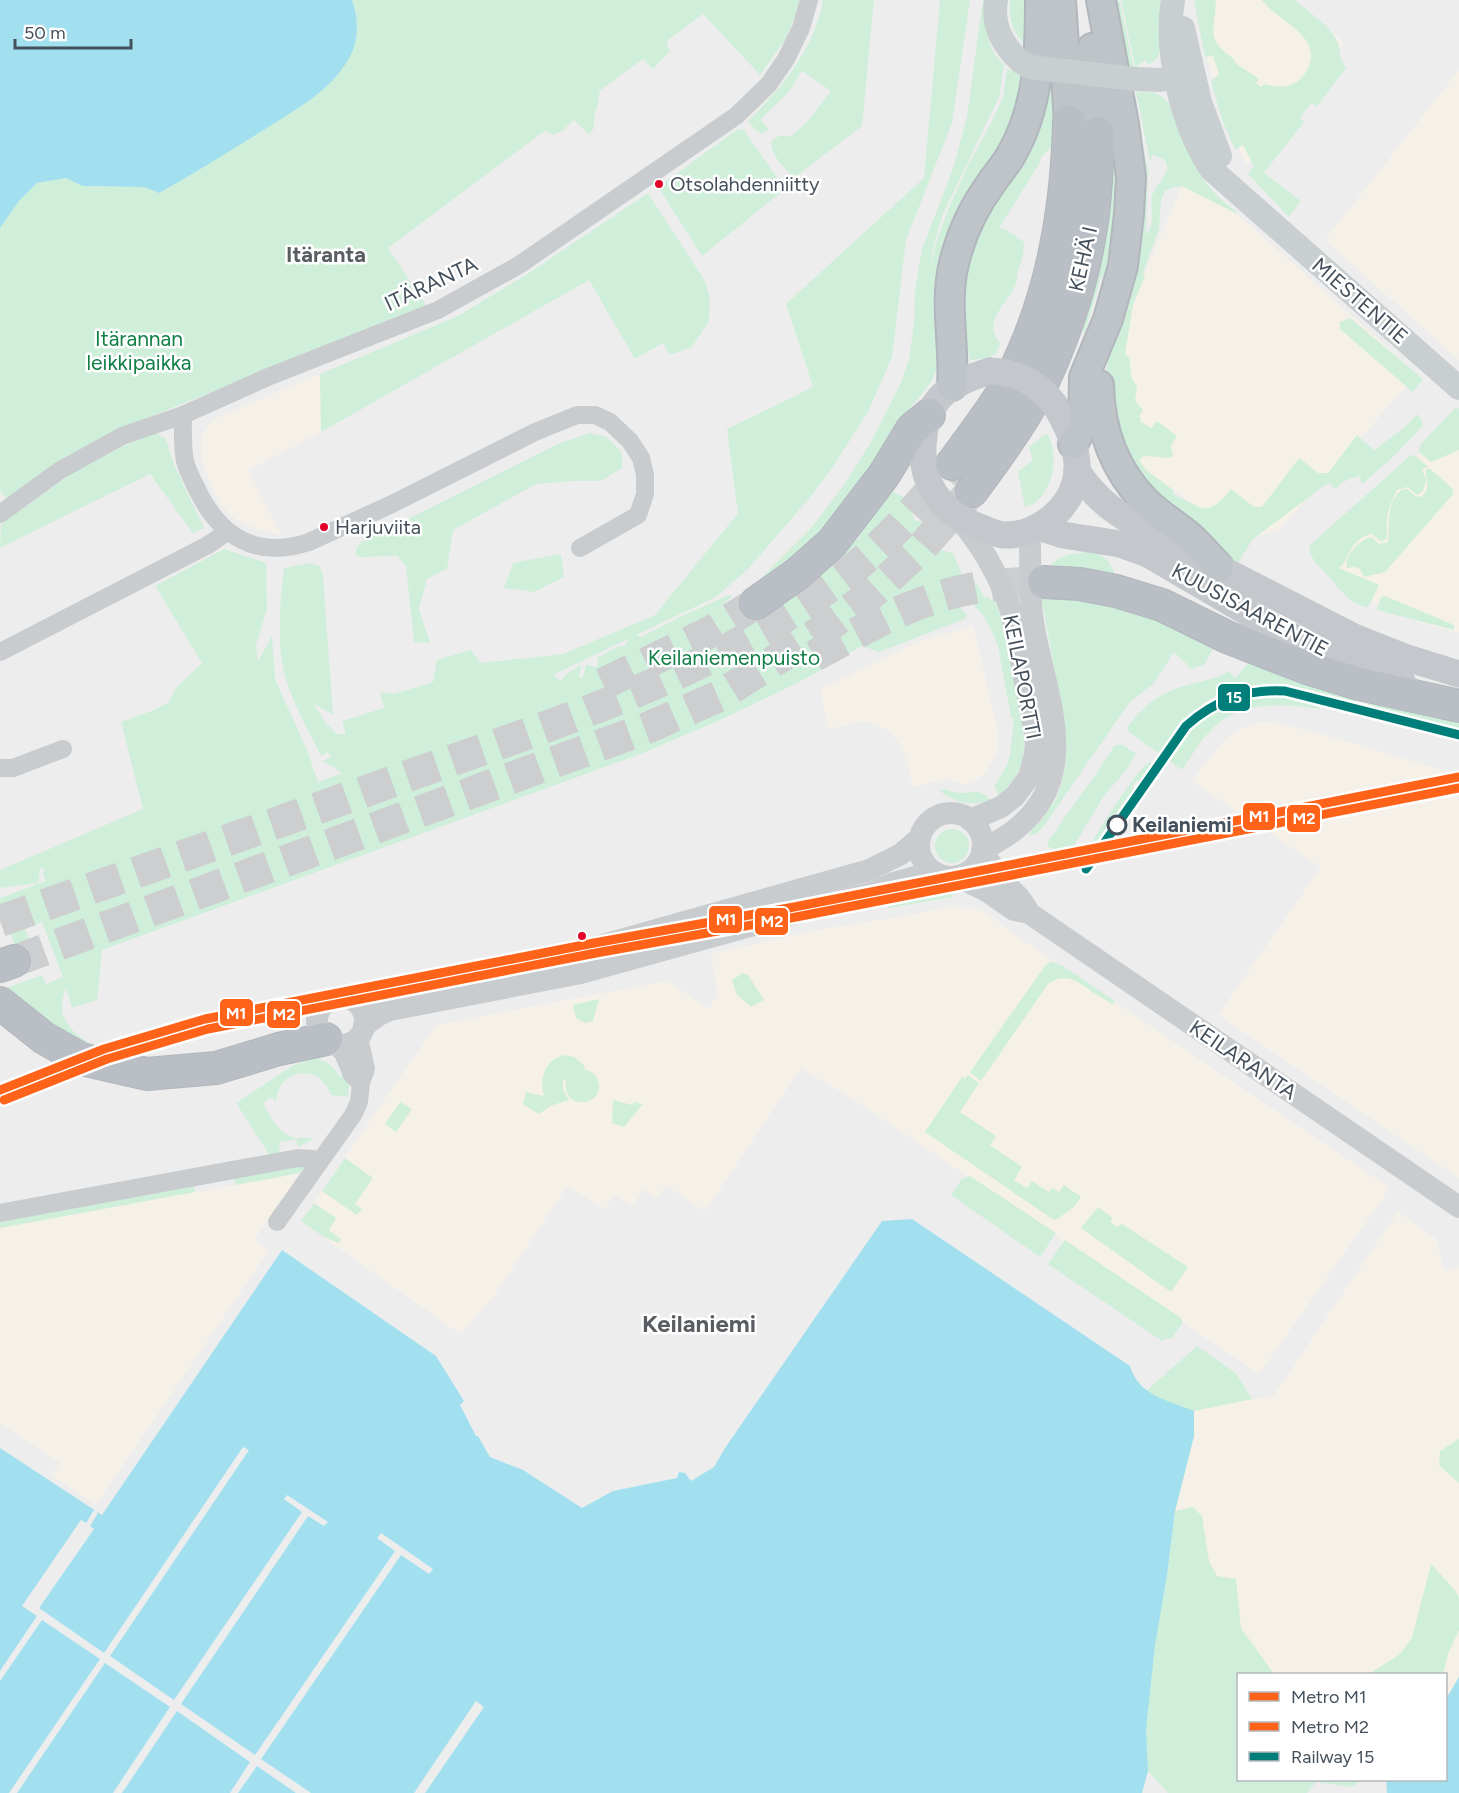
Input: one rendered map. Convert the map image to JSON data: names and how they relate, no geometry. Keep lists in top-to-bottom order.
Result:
{
  "streets": {
    "highway": ["KEHÄ I"],
    "main road": ["MIESTENTIE", "KUUSISAARENTIE"],
    "street": ["ITÄRANTA", "KEILAPORTTI", "KEILARANTA"]
  },
  "crossings": [
    ["KEHÄ I", "KUUSISAARENTIE"],
    ["KEHÄ I", "KEILAPORTTI"],
    ["KUUSISAARENTIE", "KEILAPORTTI"],
    ["KEILAPORTTI", "KEILARANTA"]
  ],
  "districts": ["Itäranta", "Keilaniemi"],
  "parks": ["Itärannan leikkipaikka", "Keilaniemenpuisto"],
  "places": ["Otsolahdenniitty", "Harjuviita", "Keilaniemi"],
  "lines": ["rail line 15", "metro line M1", "metro line M2"],
  "legend": ["Metro M1", "Metro M2", "Railway 15"],
  "scale_bar": "50 m"
}
